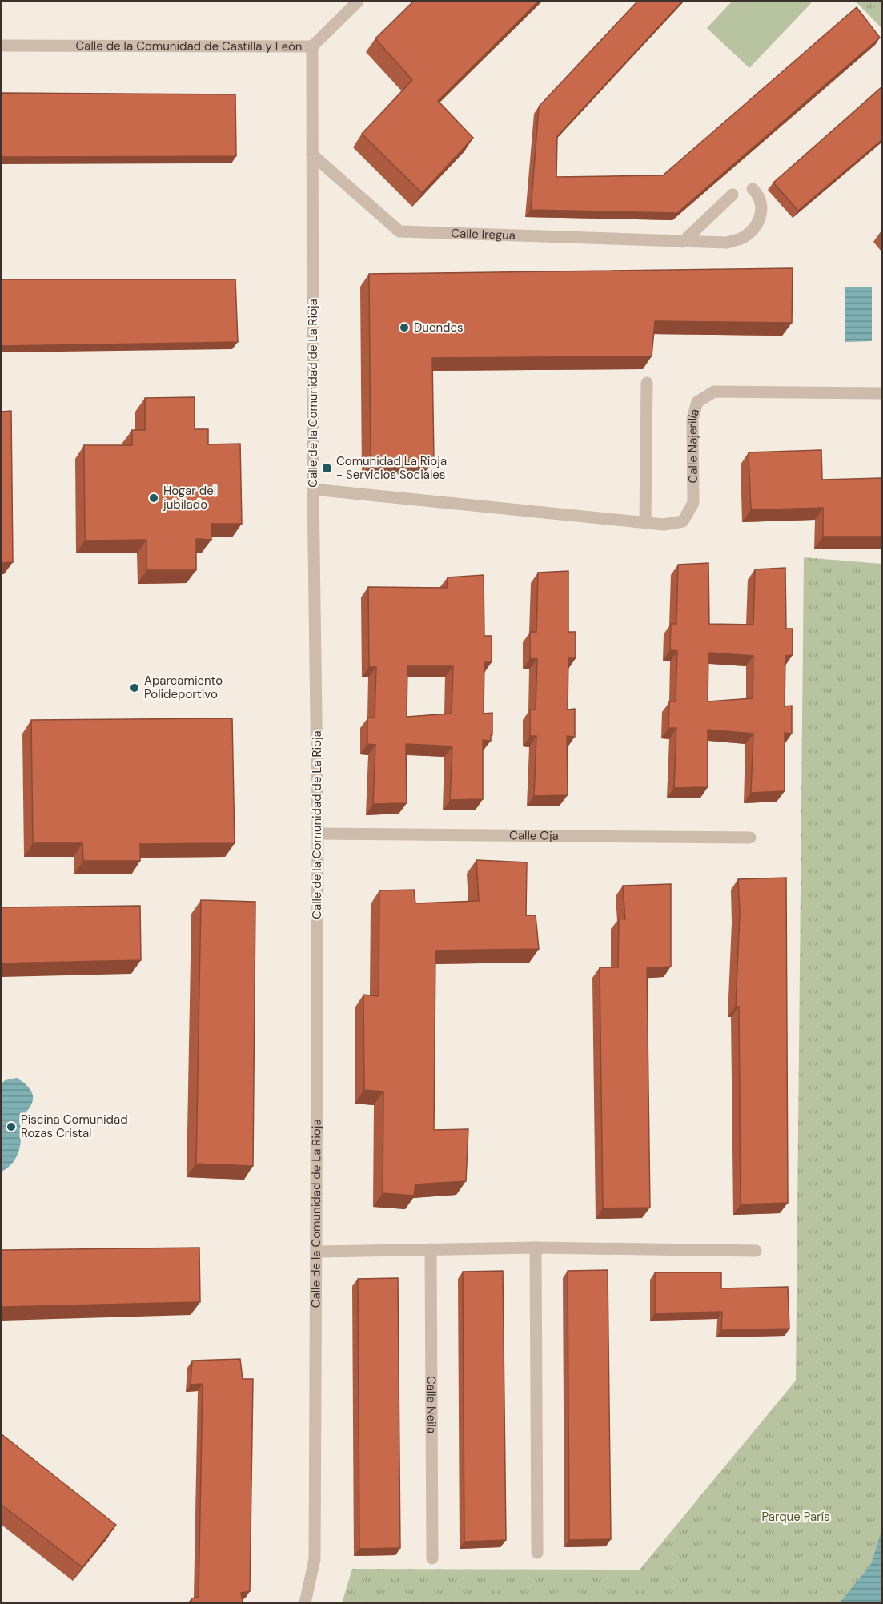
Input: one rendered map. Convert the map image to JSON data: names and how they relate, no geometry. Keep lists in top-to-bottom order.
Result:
{
  "streets": {
    "street": [
      "Calle de la Comunidad de Castilla y León",
      "Calle Iregua",
      "Calle de la Comunidad de La Rioja",
      "Calle Najerilla",
      "Calle Oja",
      "Calle Neila"
    ]
  },
  "crossings": [
    ["Calle de la Comunidad de Castilla y León", "Calle de la Comunidad de La Rioja"],
    ["Calle Iregua", "Calle de la Comunidad de La Rioja"],
    ["Calle de la Comunidad de La Rioja", "Calle Najerilla"],
    ["Calle de la Comunidad de La Rioja", "Calle Oja"]
  ],
  "parks": ["Parque París"],
  "places": {
    "other": [
      "Duendes",
      "Hogar del jubilado",
      "Aparcamiento Polideportivo",
      "Piscina Comunidad Rozas Cristal"
    ],
    "transit": ["Comunidad La Rioja - Servicios Sociales"]
  }
}
